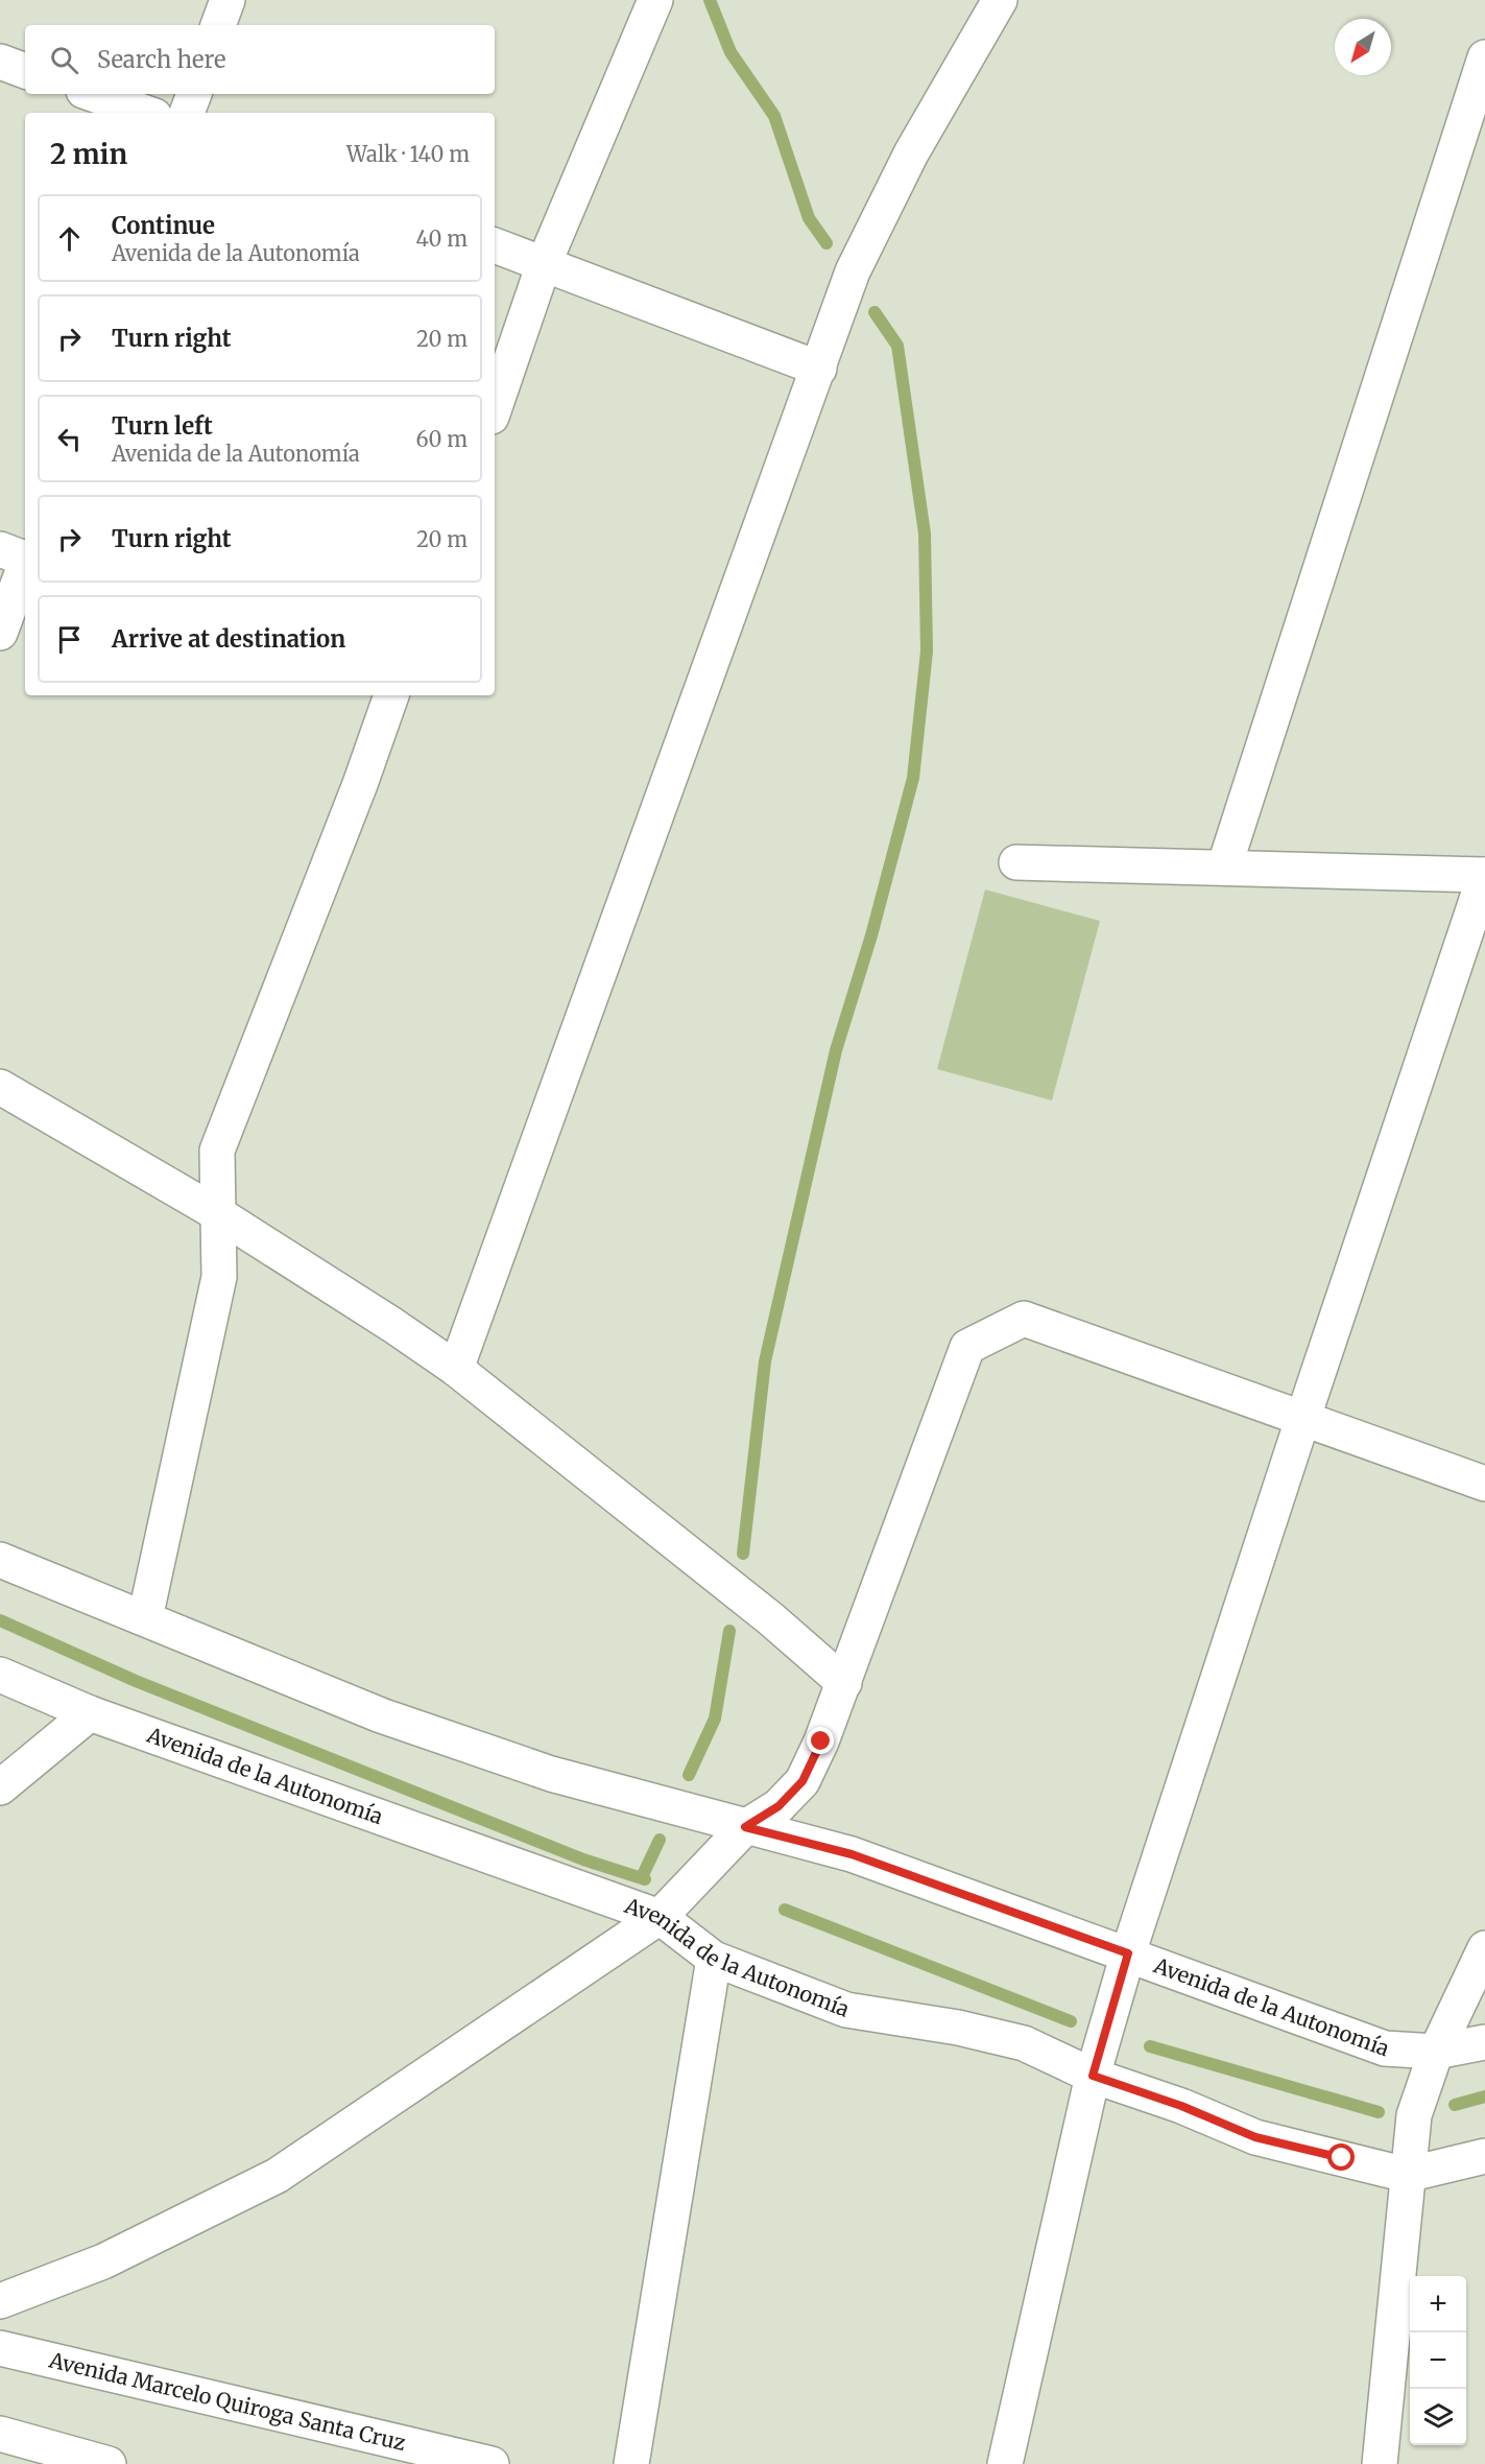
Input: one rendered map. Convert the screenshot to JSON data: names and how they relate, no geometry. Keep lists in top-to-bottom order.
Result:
{
  "streets": {
    "street": ["Avenida de la Autonomía", "Avenida Marcelo Quiroga Santa Cruz"]
  },
  "north": "bottom left",
  "page": {
    "search": "Search here",
    "heading": ["2 min", "Walk · 140 m"],
    "list": [
      ["Continue", "Avenida de la Autonomía", "40 m"],
      ["Turn right", "20 m"],
      ["Turn left", "Avenida de la Autonomía", "60 m"],
      ["Turn right", "20 m"],
      "Arrive at destination"
    ],
    "map_buttons": ["+", "−"]
  }
}
